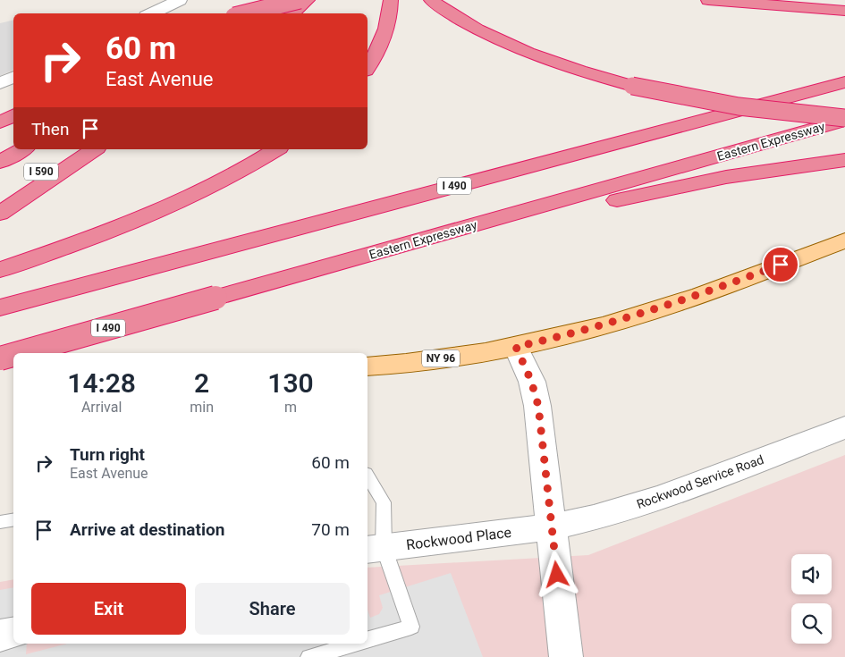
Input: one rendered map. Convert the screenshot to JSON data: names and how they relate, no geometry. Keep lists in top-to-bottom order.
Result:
{
  "streets": {
    "highway": ["Eastern Expressway", "I 590", "I 490"],
    "main road": ["NY 96"],
    "street": ["Rockwood Service Road", "Rockwood Place"]
  },
  "crossings": [
    ["Rockwood Service Road", "Rockwood Place"]
  ],
  "page": {
    "turn": ["60 m", "East Avenue"],
    "then": "Then",
    "eta": [
      "14:28",
      "Arrival",
      "2",
      "min",
      "130",
      "m"
    ],
    "list": [
      {
        "name": "Turn right",
        "note": "East Avenue",
        "value": "60 m"
      },
      {
        "name": "Arrive at destination",
        "value": "70 m"
      }
    ],
    "buttons": ["Exit", "Share"]
  }
}
